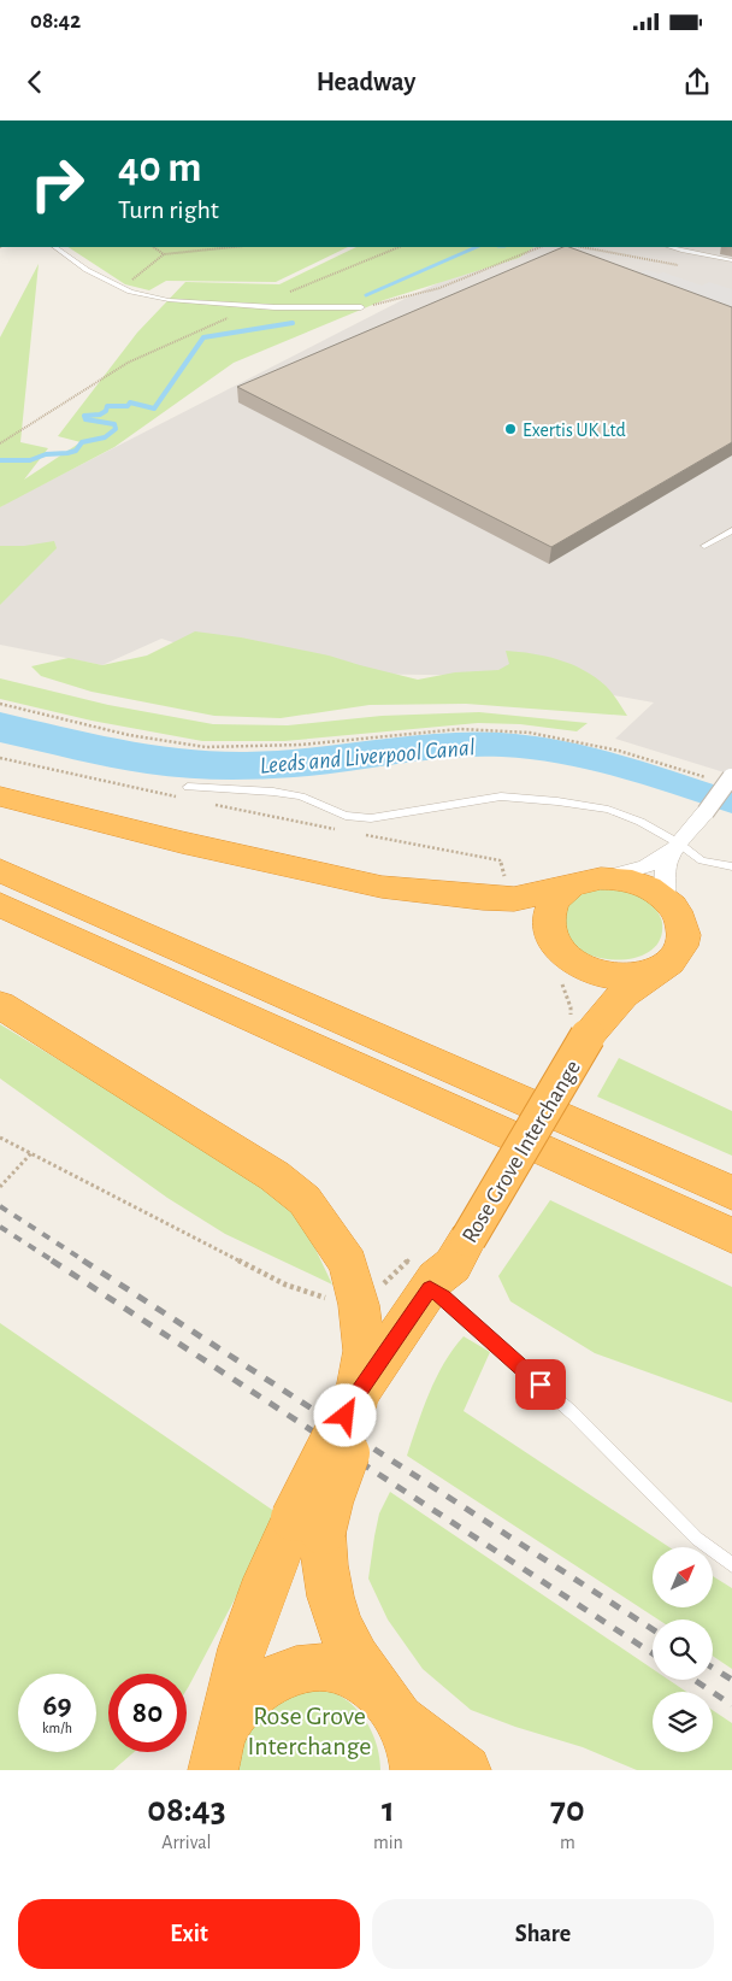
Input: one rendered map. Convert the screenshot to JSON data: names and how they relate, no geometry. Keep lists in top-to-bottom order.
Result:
{
  "streets": {
    "highway": ["Rose Grove Interchange"]
  },
  "water": ["Leeds and Liverpool Canal"],
  "parks": ["Rose Grove Interchange"],
  "places": ["Exertis UK Ltd"],
  "north": "top right",
  "page": {
    "status": "08:42",
    "header": "Headway",
    "turn": ["40 m", "Turn right"],
    "speed": "69 km/h",
    "limit": "80",
    "eta": [
      "08:43",
      "Arrival",
      "1",
      "min",
      "70",
      "m"
    ],
    "buttons": ["Exit", "Share"]
  }
}
